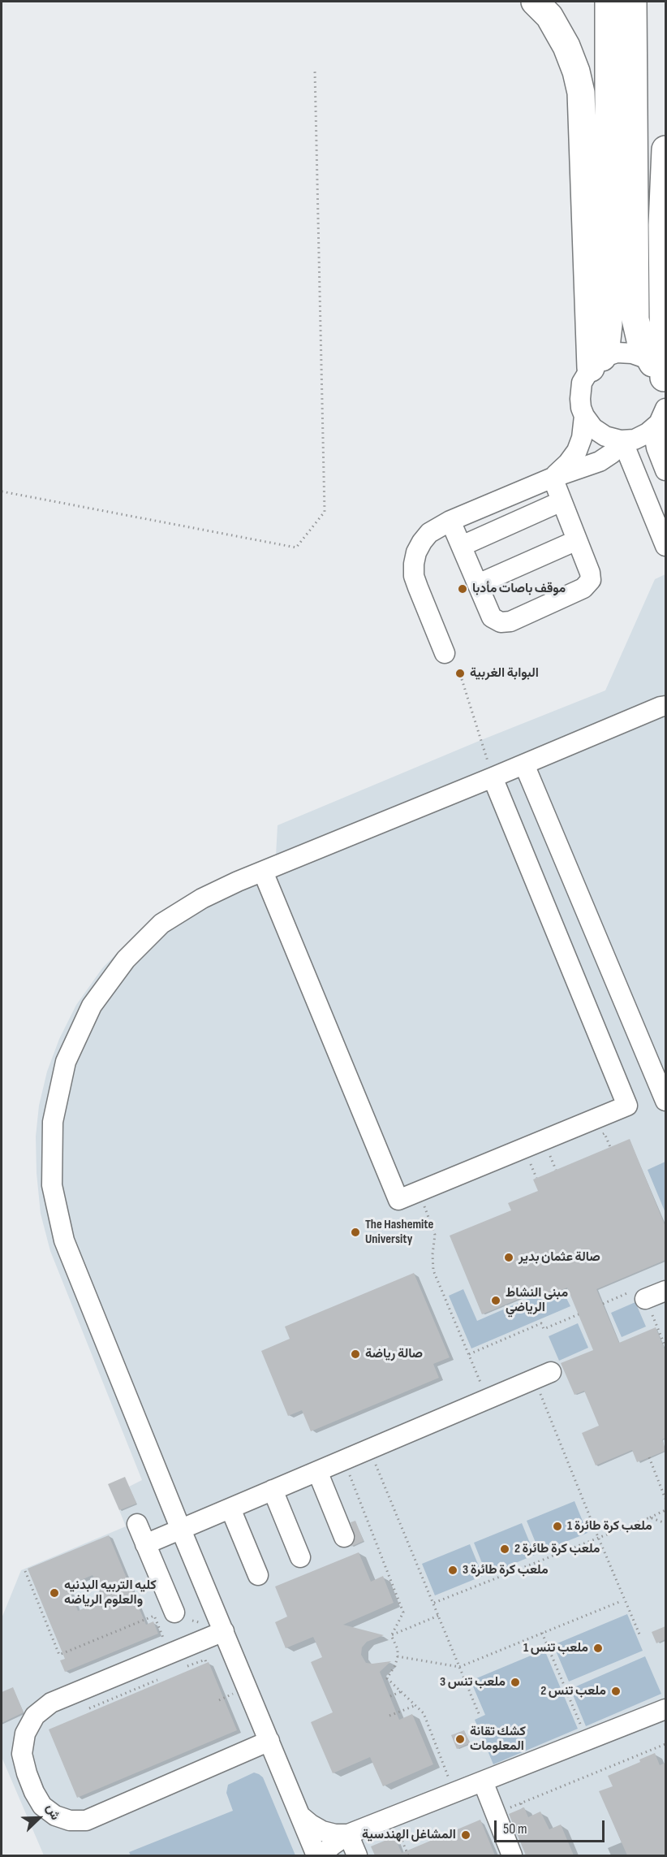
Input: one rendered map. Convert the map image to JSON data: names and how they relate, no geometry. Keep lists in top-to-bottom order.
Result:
{
  "places": [
    "موقف باصات مأدبا",
    "البوابة الغربية",
    "The Hashemite University",
    "صالة عثمان بدير",
    "مبنى النشاط الرياضي",
    "صالة رياضة",
    "ملعب كرة طائرة 1",
    "ملعب كرة طائرة 2",
    "ملعب كرة طائرة 3",
    "كليه التربيه البدنيه والعلوم الرياضه",
    "ملعب تنس 1",
    "ملعب تنس 3",
    "ملعب تنس 2",
    "كشك تقانة المعلومات",
    "المشاغل الهندسية"
  ],
  "scale_bar": "50 m",
  "north": "top right"
}
